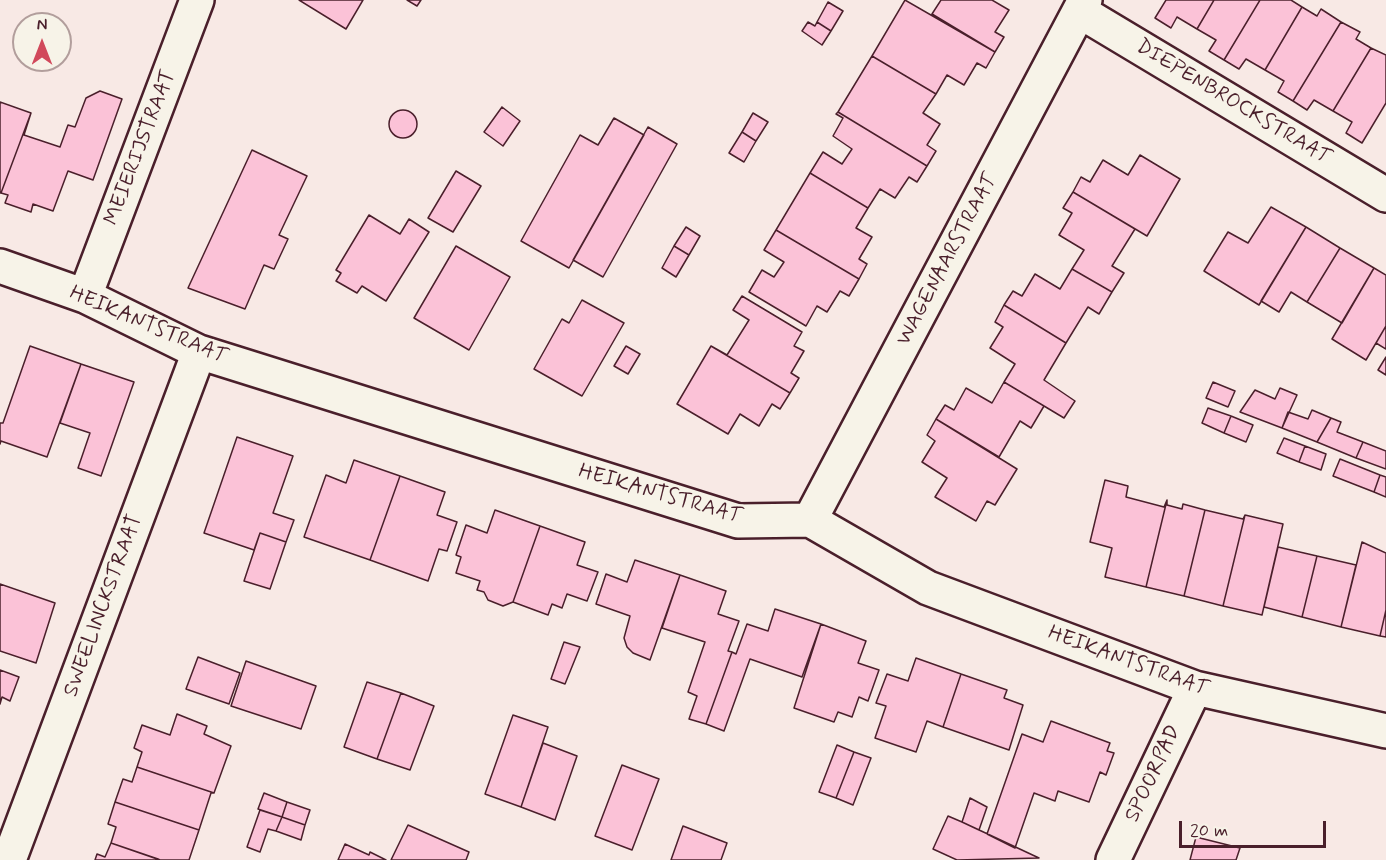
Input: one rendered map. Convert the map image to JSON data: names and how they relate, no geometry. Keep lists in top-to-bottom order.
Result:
{
  "streets": {
    "street": [
      "DIEPENBROCKSTRAAT",
      "MEIERIJSTRAAT",
      "WAGENAARSTRAAT",
      "HEIKANTSTRAAT",
      "SWEELINCKSTRAAT",
      "SPOORPAD"
    ]
  },
  "crossings": [
    ["DIEPENBROCKSTRAAT", "WAGENAARSTRAAT"],
    ["MEIERIJSTRAAT", "HEIKANTSTRAAT"],
    ["WAGENAARSTRAAT", "HEIKANTSTRAAT"],
    ["HEIKANTSTRAAT", "SWEELINCKSTRAAT"],
    ["HEIKANTSTRAAT", "SPOORPAD"]
  ],
  "scale_bar": "20 m",
  "north": "top"
}
